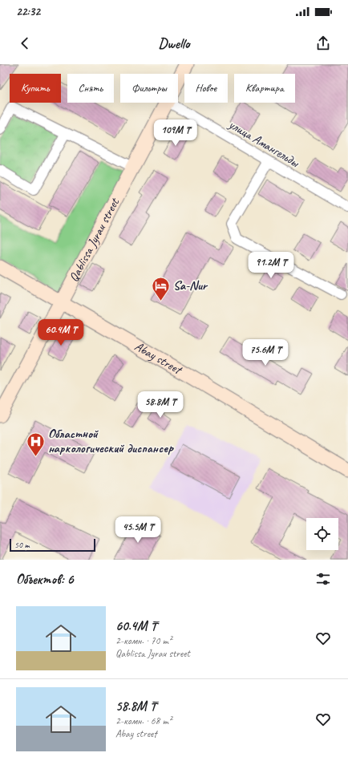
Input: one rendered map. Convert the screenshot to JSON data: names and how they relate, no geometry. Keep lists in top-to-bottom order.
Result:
{
  "streets": {
    "street": ["улица Амангельды", "Qablissa Jyrau street", "Abay street"]
  },
  "crossings": [
    ["Qablissa Jyrau street", "Abay street"]
  ],
  "places": {
    "hotel": ["Sa-Nur"],
    "hospital": ["Областной наркологический диспансер"]
  },
  "scale_bar": "50 m",
  "page": {
    "status": "22:32",
    "header": "Dwello",
    "chip": [
      "Купить",
      "Снять",
      "Фильтры",
      "Новое",
      "Квартира"
    ],
    "price": [
      "109M ₸",
      "91.2M ₸",
      "60.4M ₸",
      "75.6M ₸",
      "58.8M ₸",
      "45.5M ₸"
    ],
    "scale": "50 m",
    "heading": "Объектов: 6",
    "list": [
      {
        "name": "60.4M ₸",
        "note": "2-комн. · 70 m² · Qablissa Jyrau street"
      },
      {
        "name": "58.8M ₸",
        "note": "2-комн. · 68 m² · Abay street"
      }
    ]
  }
}
